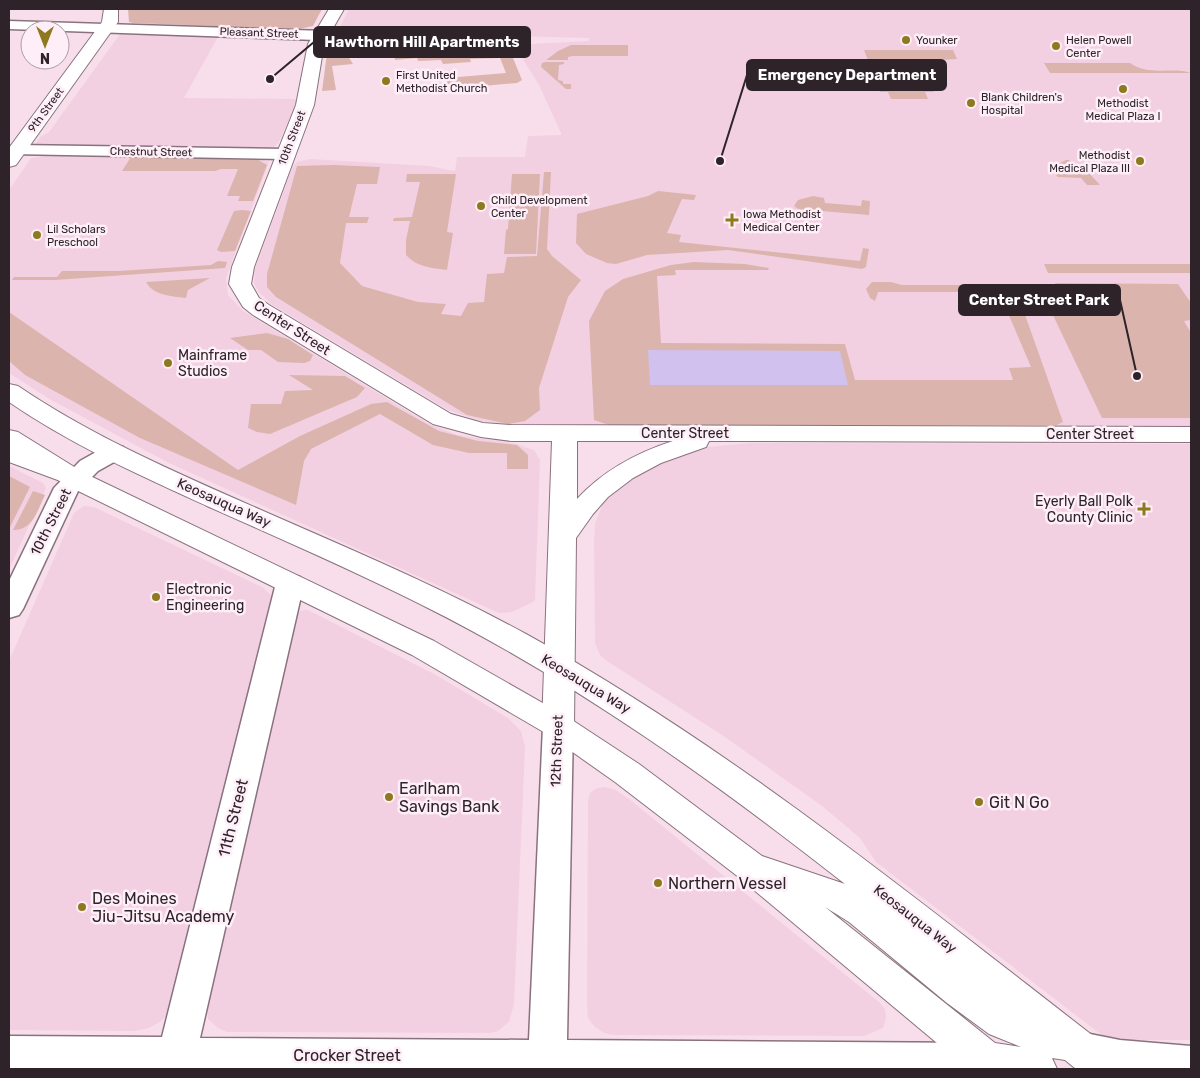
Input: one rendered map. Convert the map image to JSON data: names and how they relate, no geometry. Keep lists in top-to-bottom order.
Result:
{
  "streets": {
    "main road": [
      "9th Street",
      "10th Street",
      "Center Street",
      "Keosauqua Way",
      "12th Street"
    ],
    "street": [
      "Pleasant Street",
      "Chestnut Street",
      "11th Street",
      "Crocker Street"
    ]
  },
  "crossings": [
    ["Pleasant Street", "9th Street"],
    ["Pleasant Street", "10th Street"],
    ["9th Street", "Chestnut Street"],
    ["10th Street", "Chestnut Street"],
    ["10th Street", "Center Street"],
    ["10th Street", "Keosauqua Way"],
    ["Center Street", "12th Street"],
    ["Keosauqua Way", "12th Street"],
    ["12th Street", "Crocker Street"],
    ["11th Street", "Crocker Street"]
  ],
  "places": {
    "other": [
      "Younker",
      "Helen Powell Center",
      "Hawthorn Hill Apartments",
      "First United Methodist Church",
      "Methodist Medical Plaza I",
      "Blank Children's Hospital",
      "Emergency Department",
      "Methodist Medical Plaza III",
      "Child Development Center",
      "Lil Scholars Preschool",
      "Mainframe Studios",
      "Center Street Park",
      "Electronic Engineering",
      "Earlham Savings Bank",
      "Git N Go",
      "Northern Vessel",
      "Des Moines Jiu-Jitsu Academy"
    ],
    "health": ["Iowa Methodist Medical Center", "Eyerly Ball Polk County Clinic"]
  },
  "north": "bottom"
}
